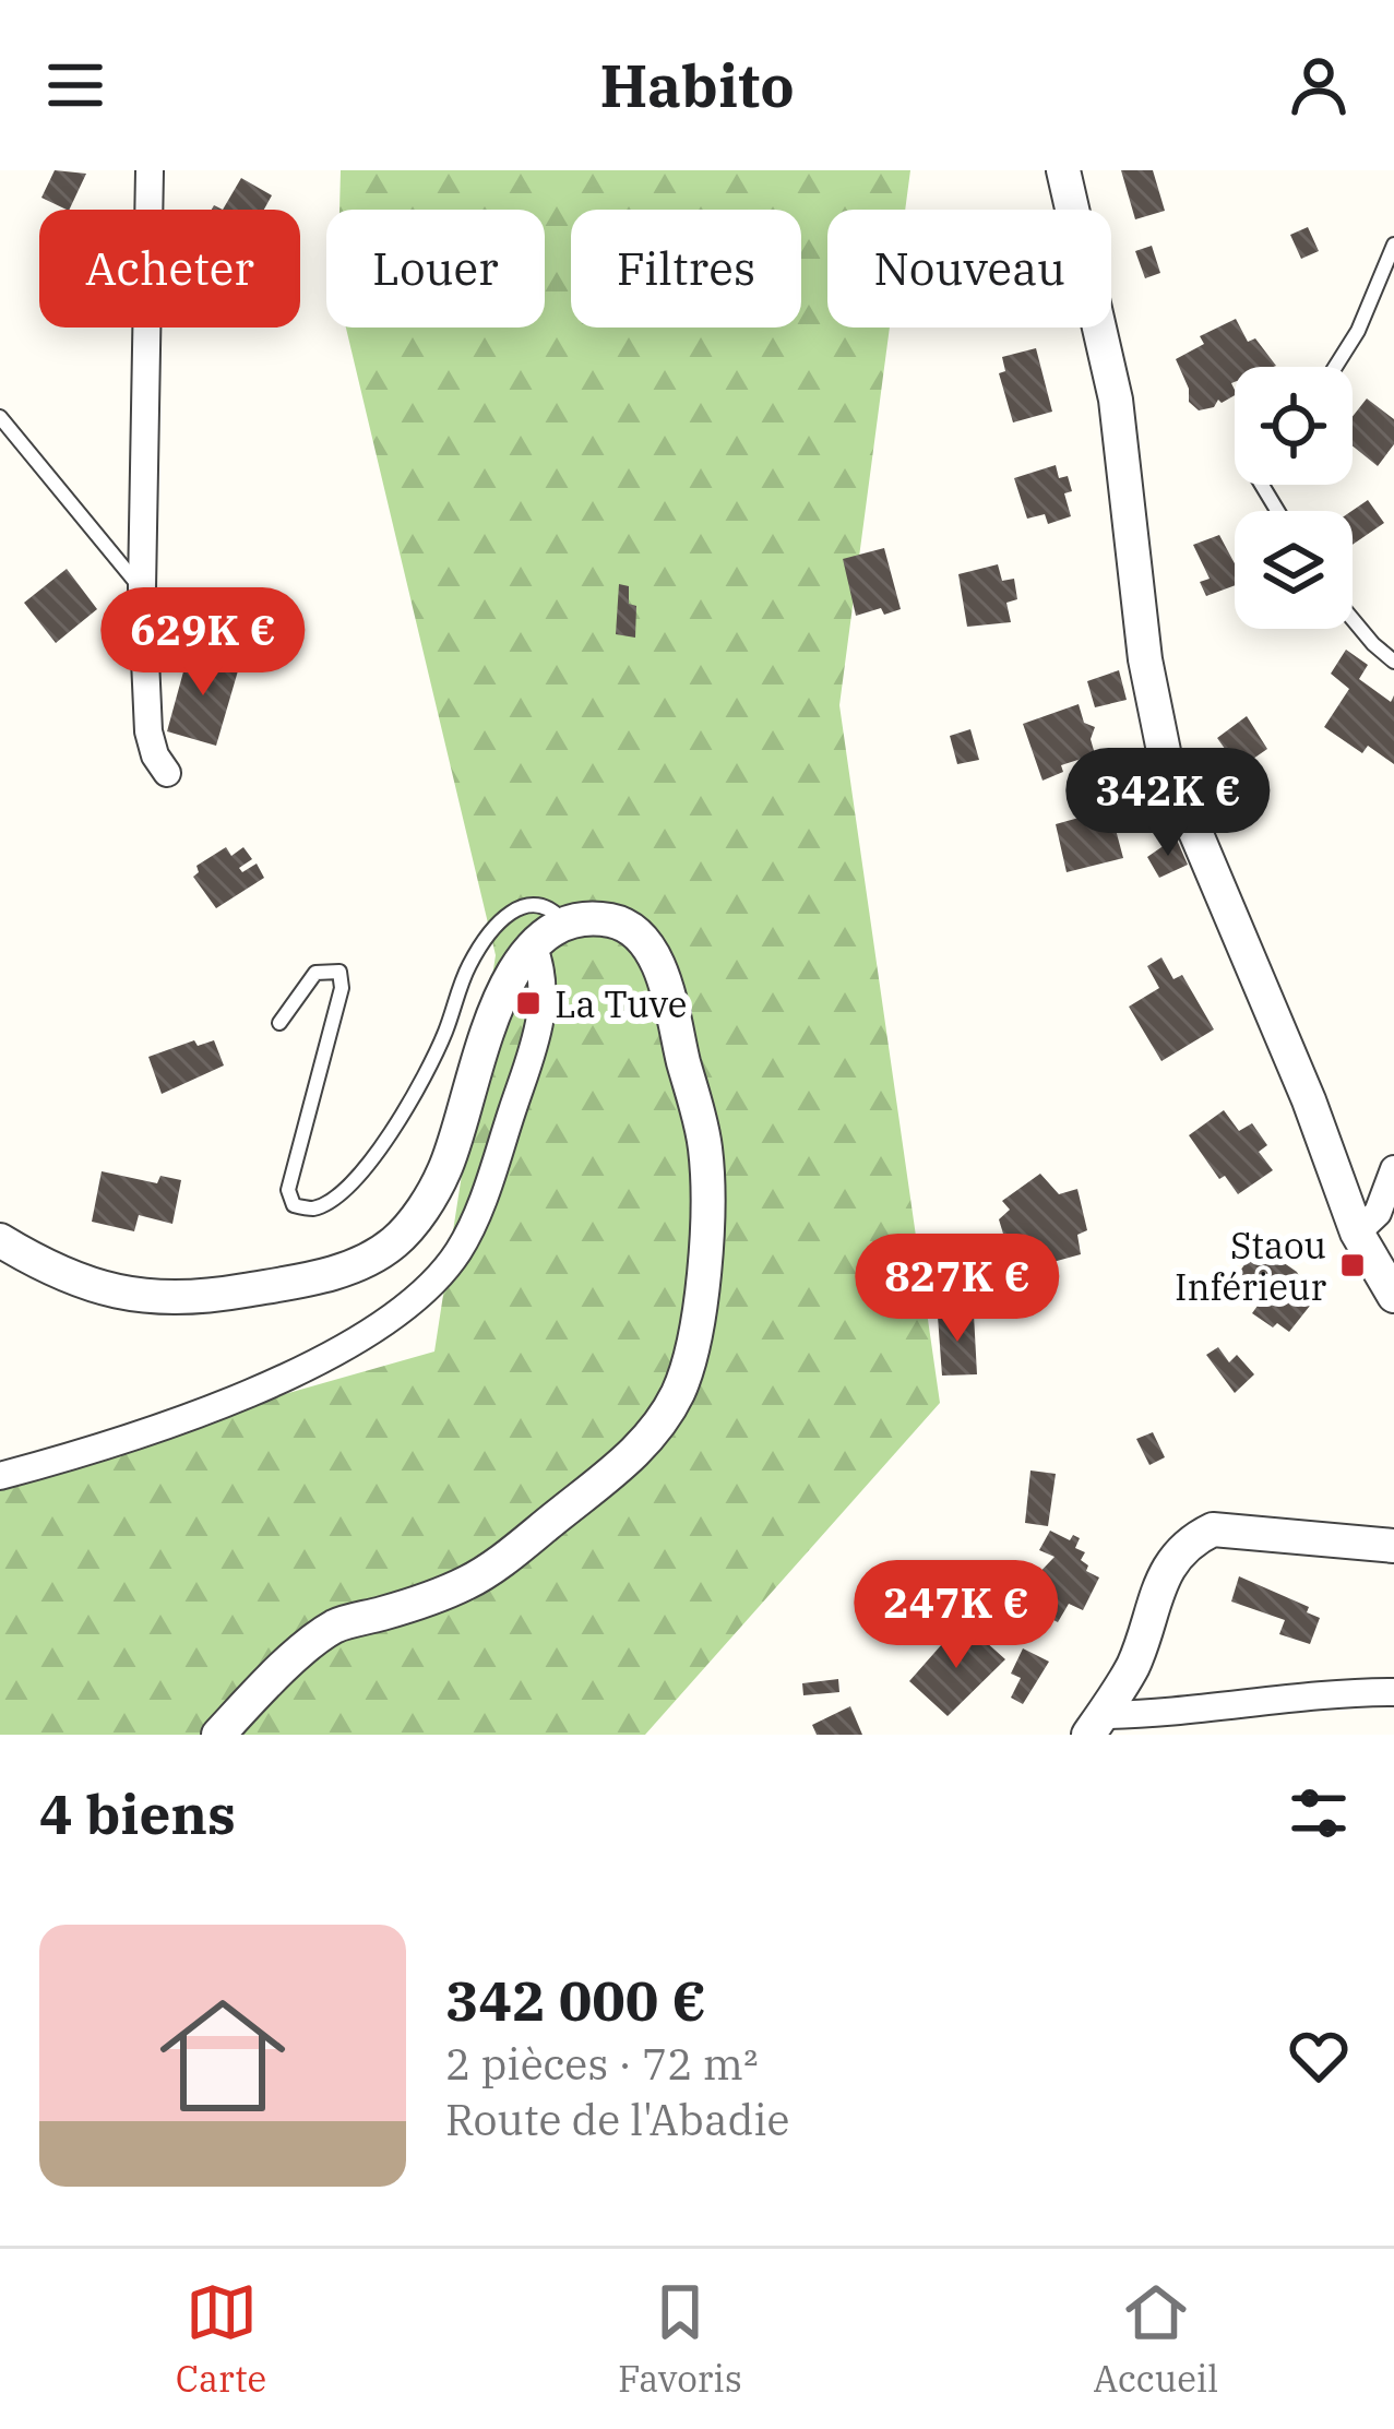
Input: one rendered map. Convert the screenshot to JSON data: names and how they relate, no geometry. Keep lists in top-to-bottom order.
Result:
{
  "places": {
    "transit": ["La Tuve", "Staou Inférieur"]
  },
  "page": {
    "header": "Habito",
    "chip": [
      "Acheter",
      "Louer",
      "Filtres",
      "Nouveau"
    ],
    "price": [
      "629K €",
      "342K €",
      "827K €",
      "247K €"
    ],
    "heading": "4 biens",
    "list": [
      {
        "name": "342 000 €",
        "note": "2 pièces · 72 m² · Route de l'Abadie"
      }
    ],
    "tabs": ["Carte", "Favoris", "Accueil"]
  }
}
